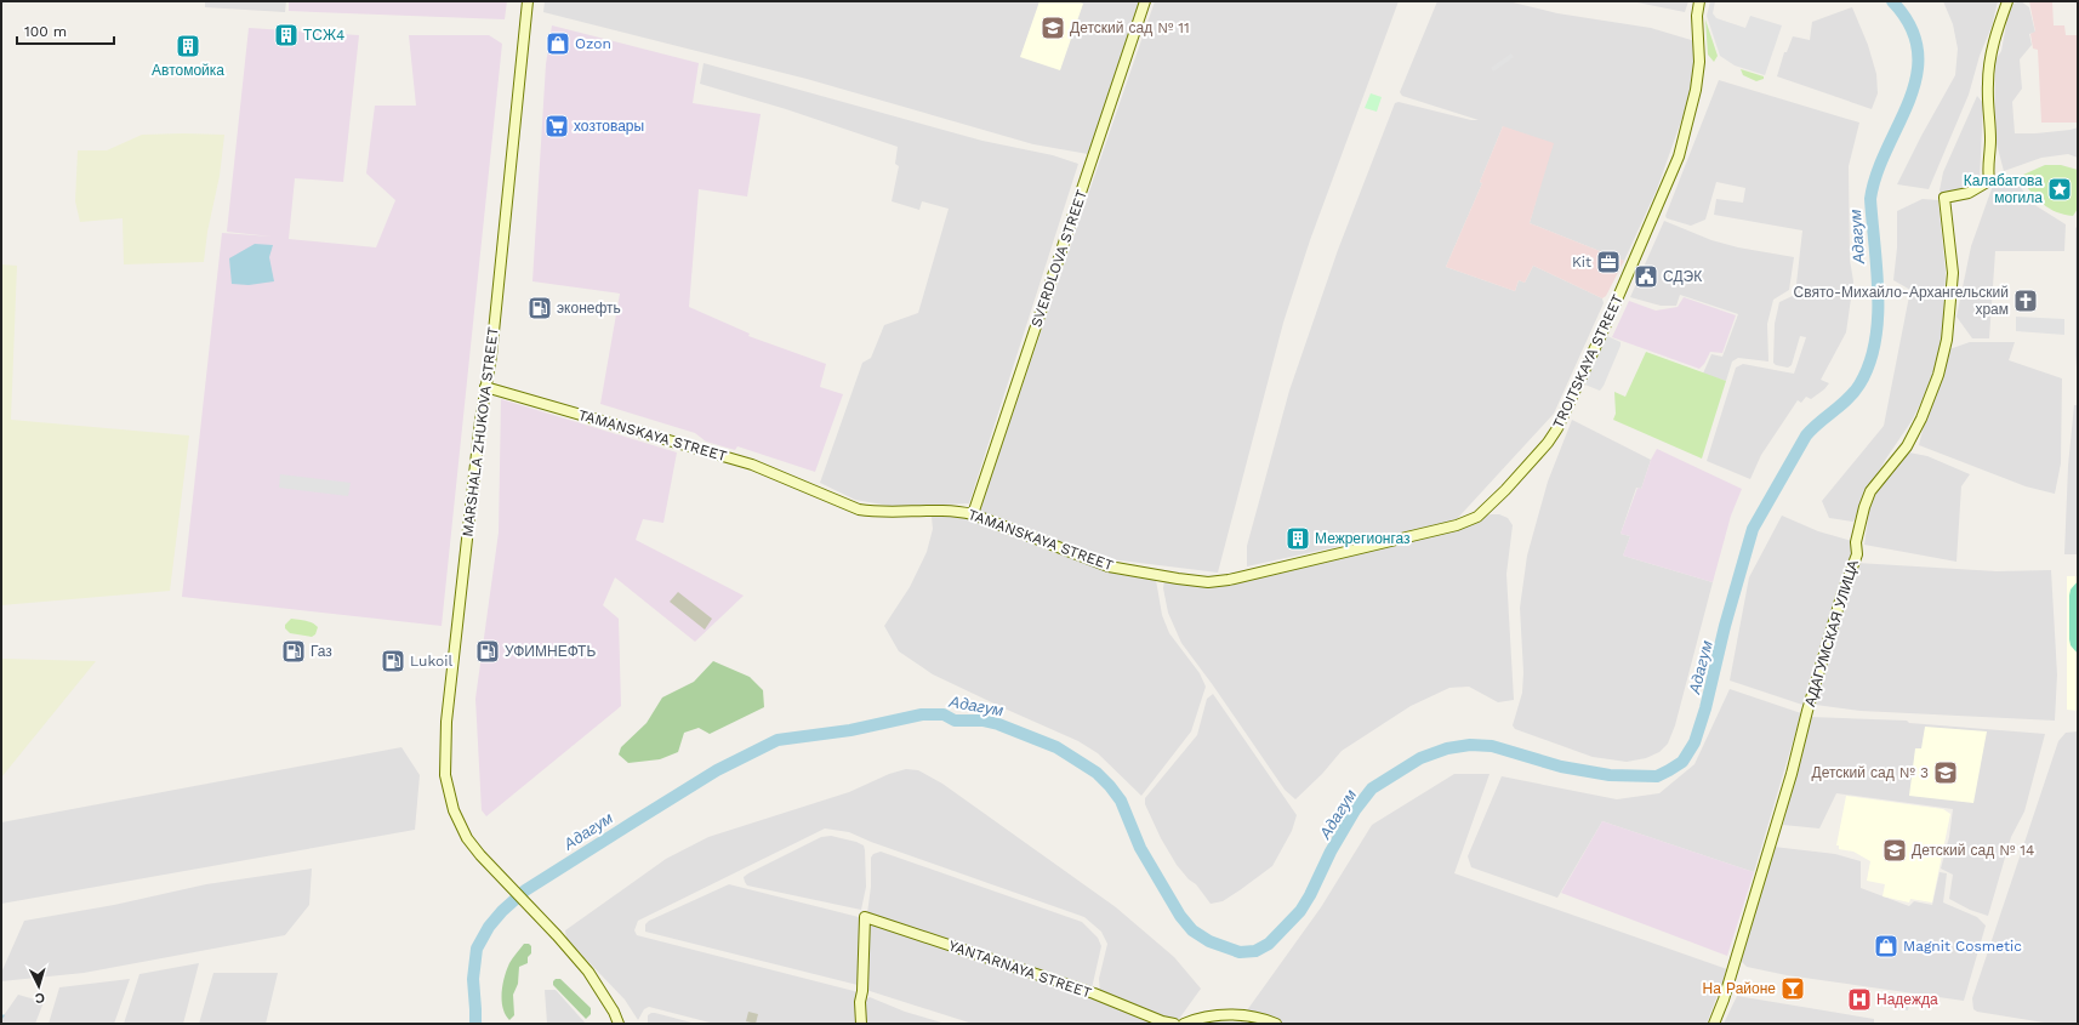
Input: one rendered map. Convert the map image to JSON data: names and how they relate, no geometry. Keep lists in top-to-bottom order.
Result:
{
  "streets": {
    "main road": [
      "SVERDLOVA STREET",
      "TROITSKAYA STREET",
      "MARSHALA ZHUKOVA STREET",
      "TAMANSKAYA STREET",
      "АДАГУМСКАЯ УЛИЦА",
      "YANTARNAYA STREET"
    ]
  },
  "crossings": [
    ["SVERDLOVA STREET", "TAMANSKAYA STREET"],
    ["TROITSKAYA STREET", "TAMANSKAYA STREET"],
    ["MARSHALA ZHUKOVA STREET", "TAMANSKAYA STREET"]
  ],
  "water": ["Адагум"],
  "places": {
    "school or university": ["Детский сад № 11", "Детский сад № 3", "Детский сад № 14"],
    "building": ["ТСЖ4", "Автомойка", "Межрегионгаз"],
    "shop": ["Ozon", "Magnit Cosmetic"],
    "supermarket": ["хозтовары"],
    "place": ["Калабатова могила"],
    "office": ["Kit"],
    "public building": ["СДЭК"],
    "church": ["Свято-Михайло-Архангельский храм"],
    "fuel station": [
      "эконефть",
      "Газ",
      "УФИМНЕФТЬ",
      "Lukoil"
    ],
    "bar": ["На Районе"],
    "hospital": ["Надежда"]
  },
  "scale_bar": "100 m",
  "north": "bottom"
}
